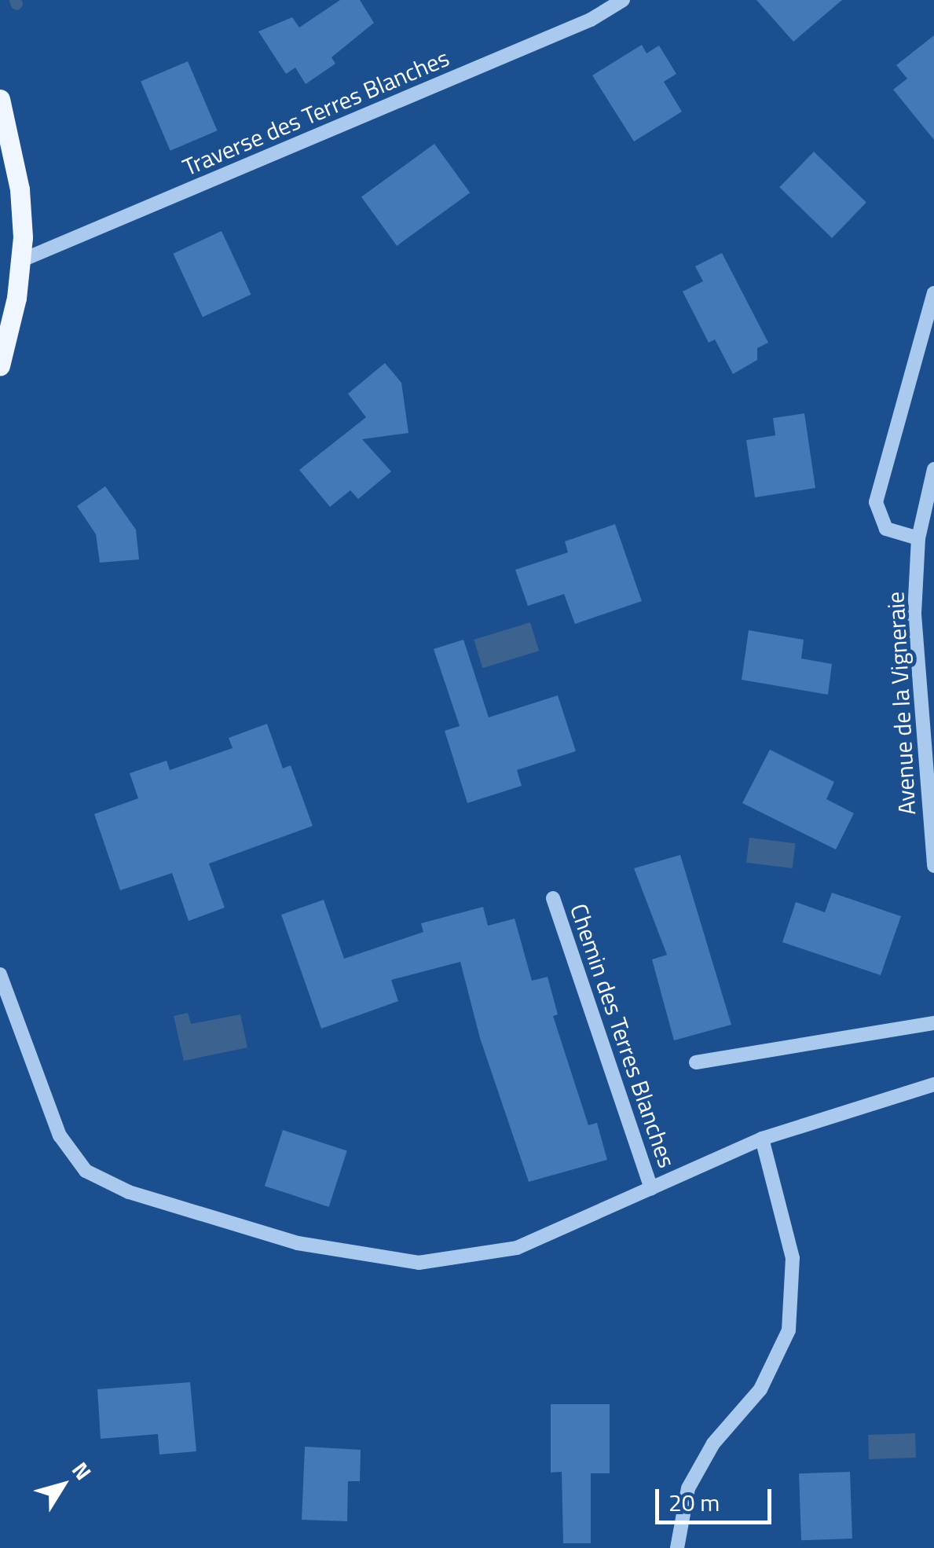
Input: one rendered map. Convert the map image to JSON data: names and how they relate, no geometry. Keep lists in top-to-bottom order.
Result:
{
  "streets": {
    "street": ["Traverse des Terres Blanches", "Avenue de la Vigneraie", "Chemin des Terres Blanches"]
  },
  "scale_bar": "20 m",
  "north": "top right"
}
